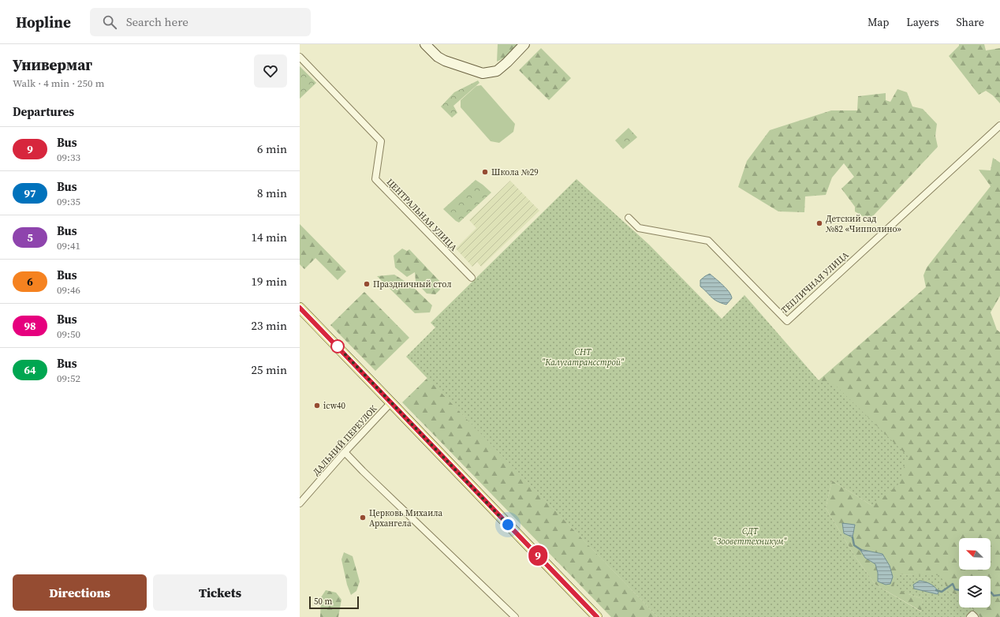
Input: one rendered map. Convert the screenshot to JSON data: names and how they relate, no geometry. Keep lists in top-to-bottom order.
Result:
{
  "streets": {
    "street": ["ЦЕНТРАЛЬНАЯ УЛИЦА", "ТЕПЛИЧНАЯ УЛИЦА", "ДАЛЬНИЙ ПЕРЕУЛОК"]
  },
  "parks": ["СНТ \"Калугатрансстрой\"", "СДТ \"Зооветтехникум\""],
  "places": [
    "Школа №29",
    "Детский сад №82 «Чипполино»",
    "Праздничный стол",
    "icw40",
    "Церковь Михаила Архангела"
  ],
  "lines": ["bus line 9"],
  "scale_bar": "50 m",
  "north": "top left",
  "page": {
    "header": "Hopline",
    "search": "Search here",
    "nav": ["Map", "Layers", "Share"],
    "heading": [
      ["Универмаг", "Walk · 4 min · 250 m"],
      "Departures"
    ],
    "on_map": "9",
    "list": [
      {
        "mark": "9",
        "name": "Bus",
        "note": "09:33",
        "value": "6 min"
      },
      {
        "mark": "97",
        "name": "Bus",
        "note": "09:35",
        "value": "8 min"
      },
      {
        "mark": "5",
        "name": "Bus",
        "note": "09:41",
        "value": "14 min"
      },
      {
        "mark": "6",
        "name": "Bus",
        "note": "09:46",
        "value": "19 min"
      },
      {
        "mark": "98",
        "name": "Bus",
        "note": "09:50",
        "value": "23 min"
      },
      {
        "mark": "64",
        "name": "Bus",
        "note": "09:52",
        "value": "25 min"
      }
    ],
    "buttons": ["Directions", "Tickets"],
    "scale": "50 m"
  }
}
